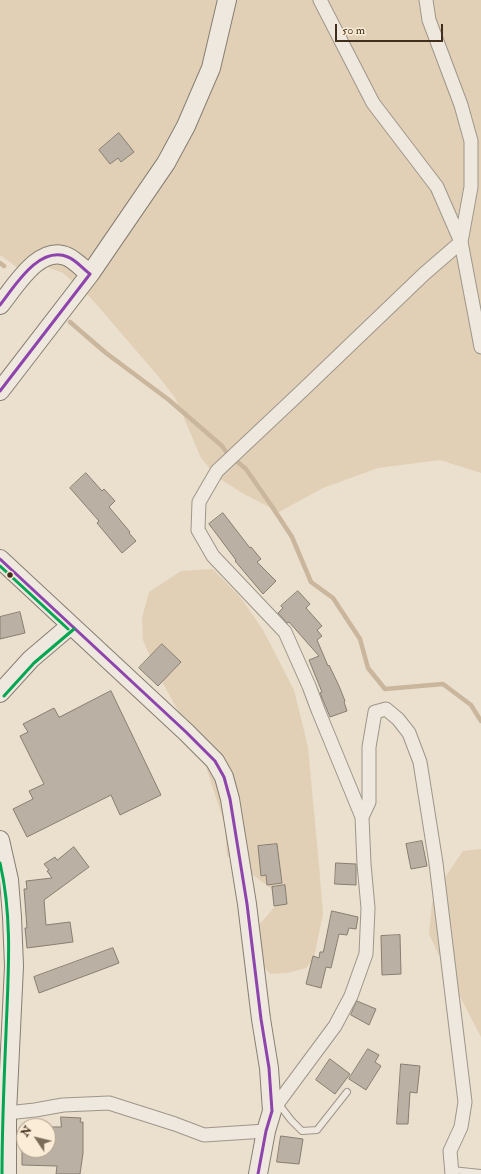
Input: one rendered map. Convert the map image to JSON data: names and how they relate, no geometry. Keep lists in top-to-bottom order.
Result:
{
  "scale_bar": "50 m",
  "north": "top left"
}
